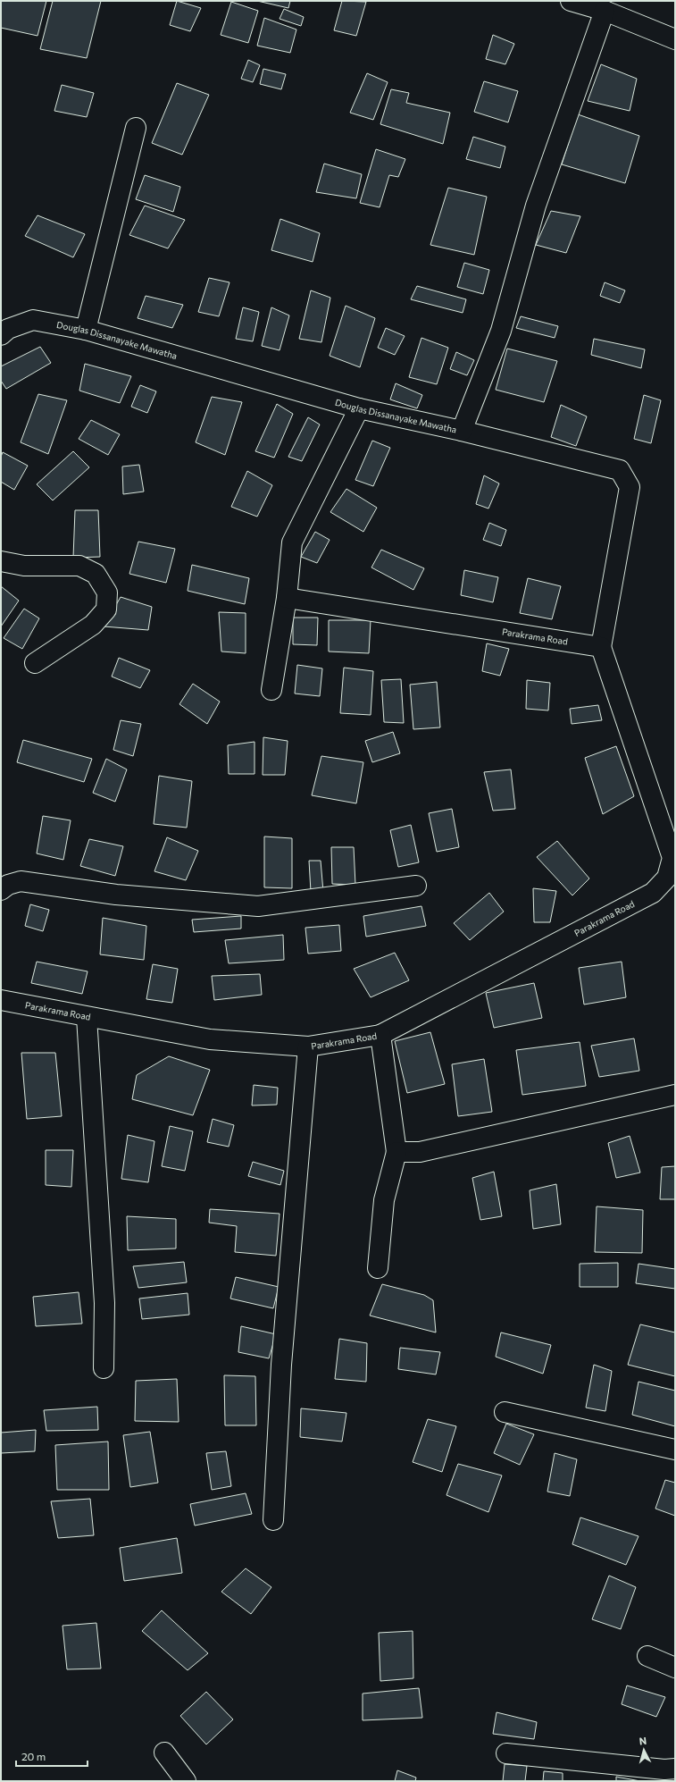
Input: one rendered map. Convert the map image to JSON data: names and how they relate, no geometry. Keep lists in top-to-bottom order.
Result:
{
  "streets": {
    "street": ["Douglas Dissanayake Mawatha", "Parakrama Road"]
  },
  "crossings": [
    ["Douglas Dissanayake Mawatha", "Parakrama Road"]
  ],
  "scale_bar": "20 m",
  "north": "top"
}
